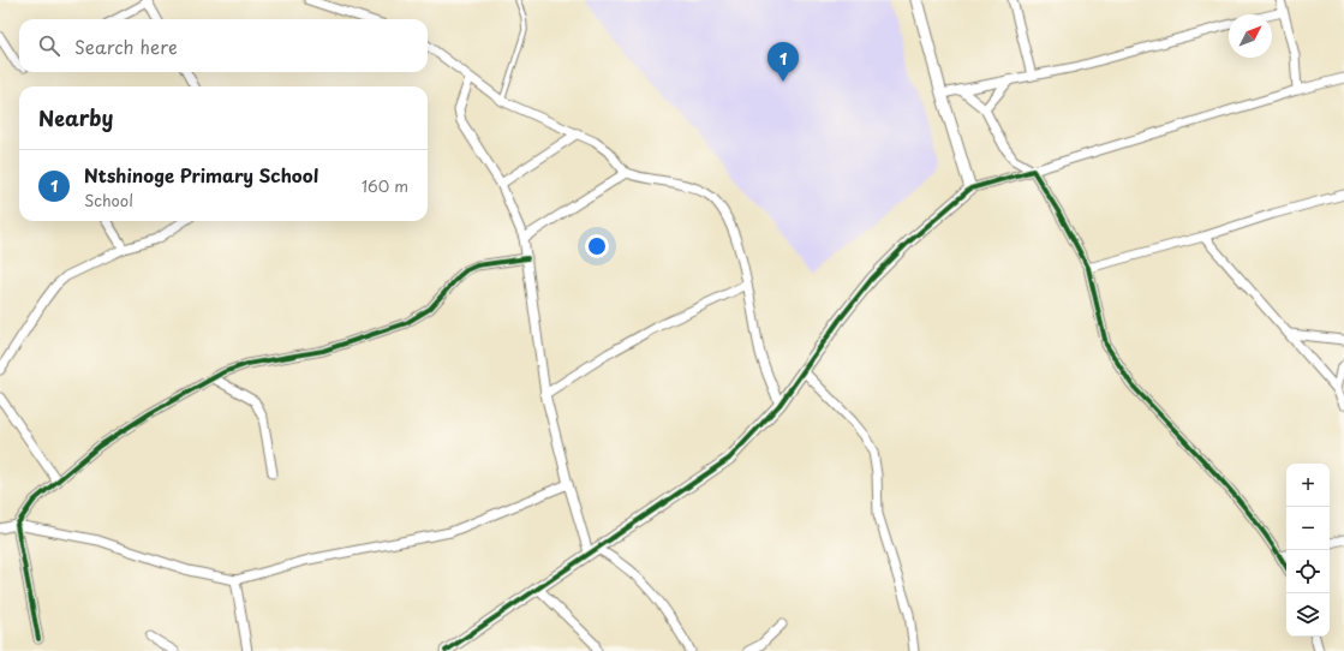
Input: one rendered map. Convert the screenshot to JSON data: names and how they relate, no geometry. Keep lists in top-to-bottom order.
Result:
{
  "north": "top right",
  "page": {
    "search": "Search here",
    "pins": "1",
    "heading": "Nearby",
    "list": [
      {
        "mark": "1",
        "name": "Ntshinoge Primary School",
        "note": "School",
        "value": "160 m"
      }
    ],
    "map_buttons": ["+", "−"]
  }
}
